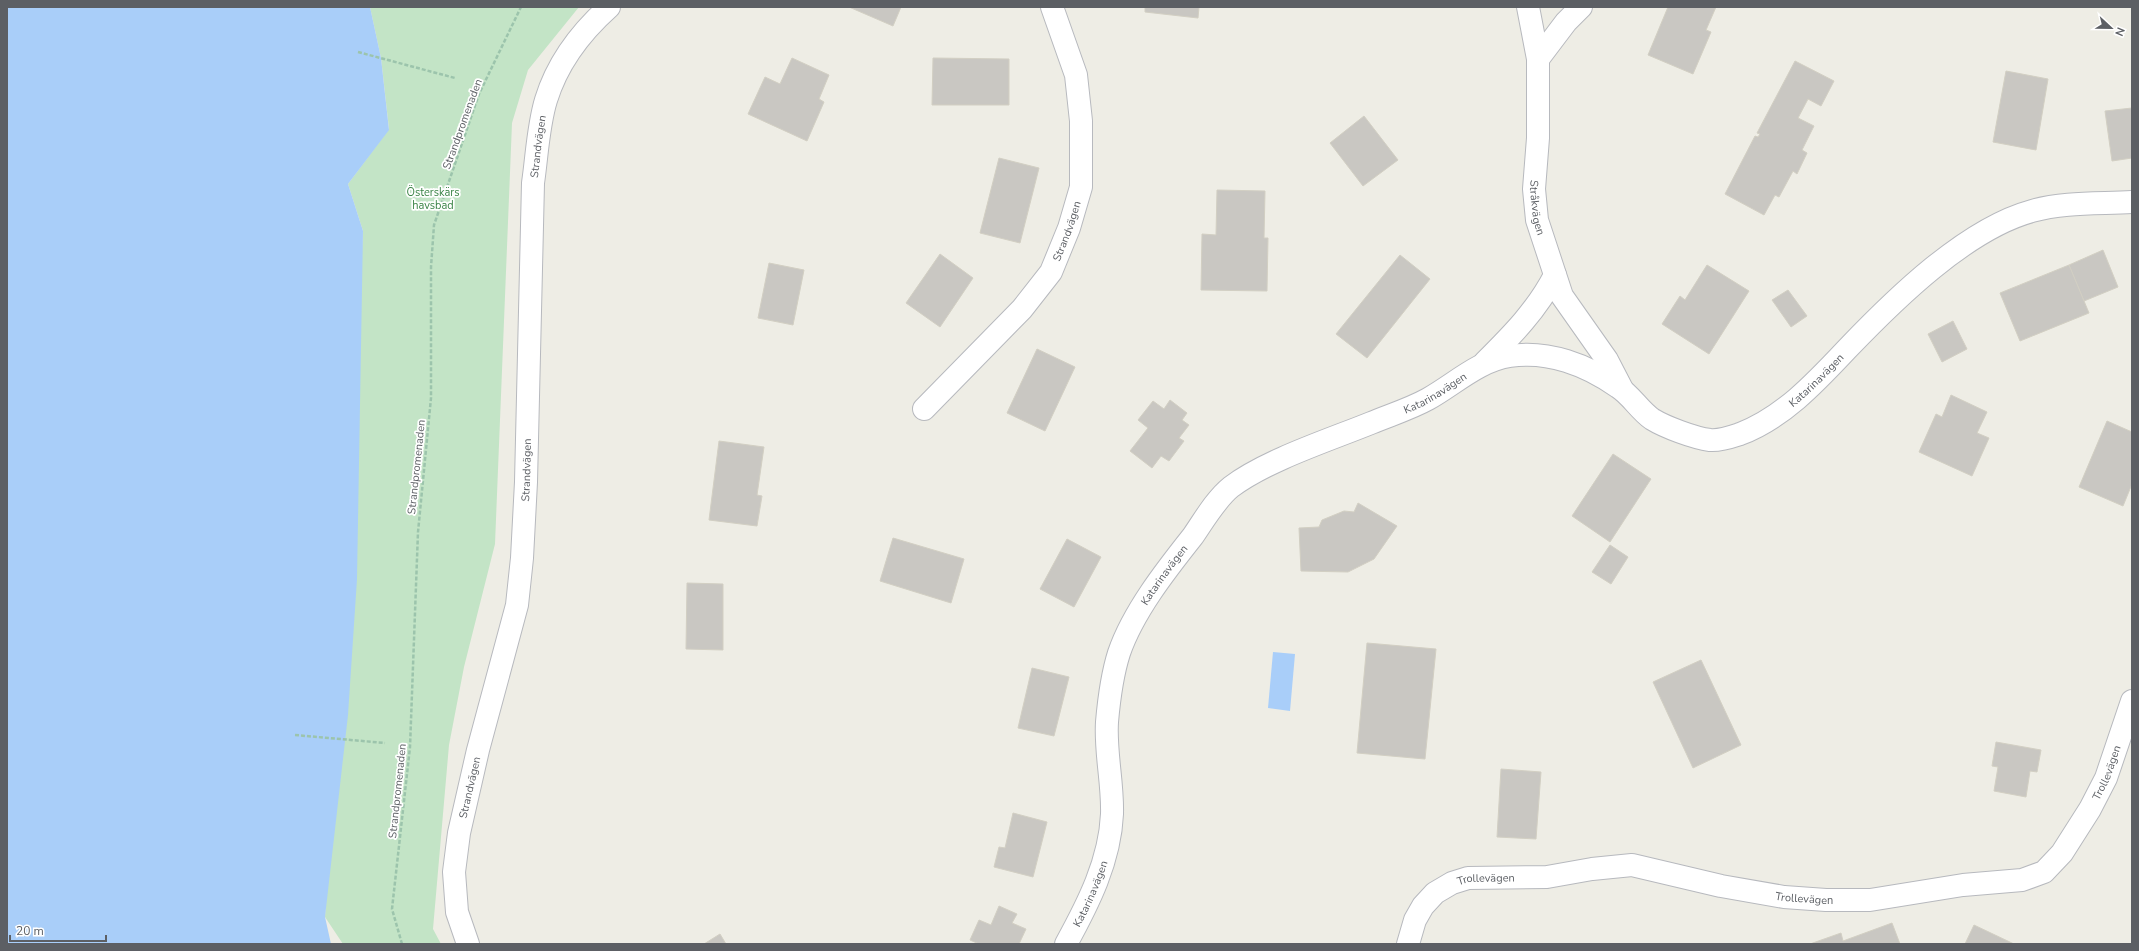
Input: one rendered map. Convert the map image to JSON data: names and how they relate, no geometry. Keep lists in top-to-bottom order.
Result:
{
  "streets": {
    "street": [
      "Strandvägen",
      "Stråkvägen",
      "Katarinavägen",
      "Trollevägen"
    ],
    "path": ["Strandpromenaden"]
  },
  "crossings": [
    ["Stråkvägen", "Katarinavägen"]
  ],
  "parks": ["Österskärs havsbad"],
  "scale_bar": "20 m",
  "north": "right"
}
